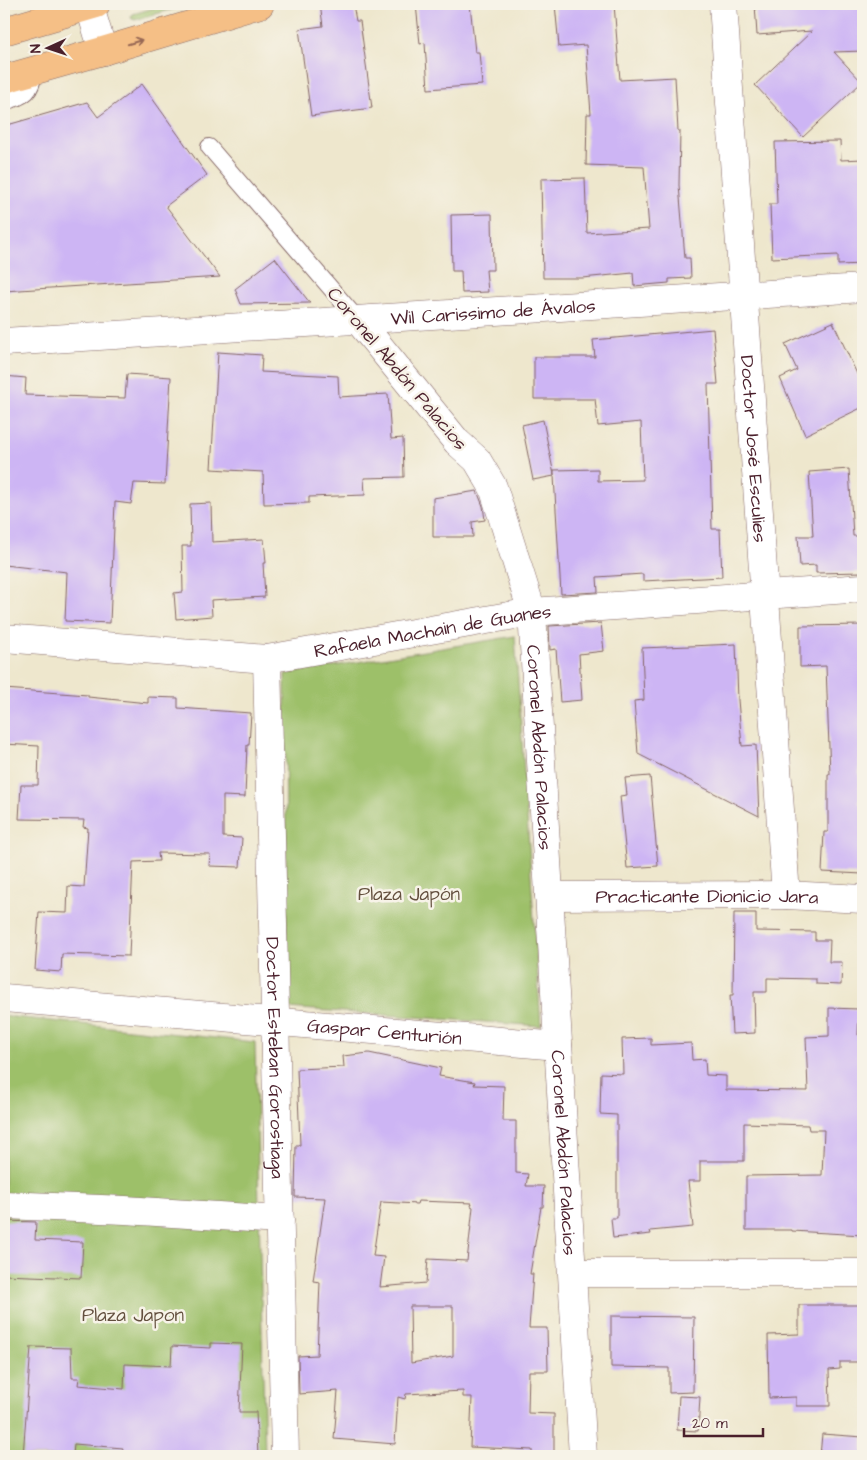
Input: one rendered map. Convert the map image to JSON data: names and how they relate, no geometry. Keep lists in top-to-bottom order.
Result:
{
  "streets": {
    "street": [
      "Wil Carissimo de Ávalos",
      "Coronel Abdón Palacios",
      "Doctor José Esculies",
      "Rafaela Machain de Guanes",
      "Practicante Dionicio Jara",
      "Gaspar Centurión",
      "Doctor Esteban Gorostiaga"
    ]
  },
  "crossings": [
    ["Wil Carissimo de Ávalos", "Coronel Abdón Palacios"],
    ["Wil Carissimo de Ávalos", "Doctor José Esculies"],
    ["Coronel Abdón Palacios", "Rafaela Machain de Guanes"],
    ["Coronel Abdón Palacios", "Practicante Dionicio Jara"],
    ["Coronel Abdón Palacios", "Gaspar Centurión"],
    ["Doctor José Esculies", "Rafaela Machain de Guanes"],
    ["Doctor José Esculies", "Practicante Dionicio Jara"],
    ["Rafaela Machain de Guanes", "Doctor Esteban Gorostiaga"],
    ["Gaspar Centurión", "Doctor Esteban Gorostiaga"]
  ],
  "parks": ["Plaza Japón", "Plaza Japon"],
  "scale_bar": "20 m",
  "north": "left"
}
